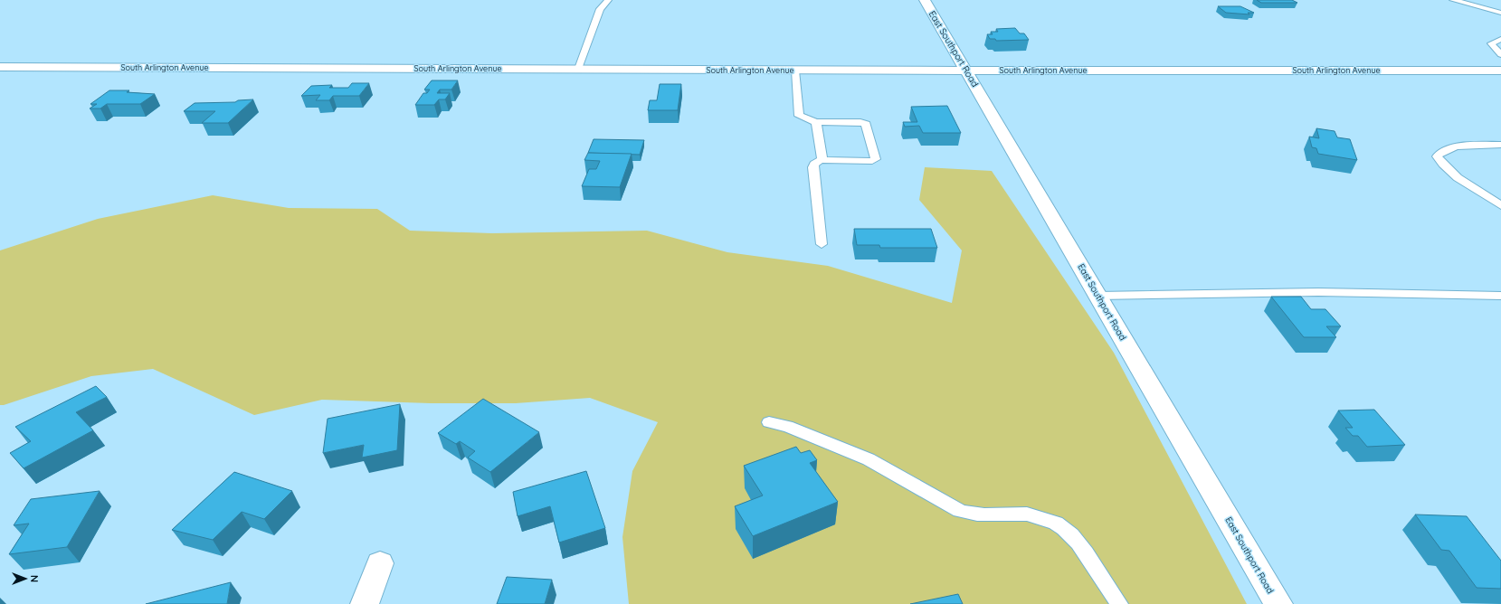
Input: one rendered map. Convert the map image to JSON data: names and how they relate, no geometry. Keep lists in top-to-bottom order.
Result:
{
  "streets": {
    "main road": ["East Southport Road", "South Arlington Avenue"]
  },
  "crossings": [
    ["East Southport Road", "South Arlington Avenue"]
  ],
  "north": "right"
}
